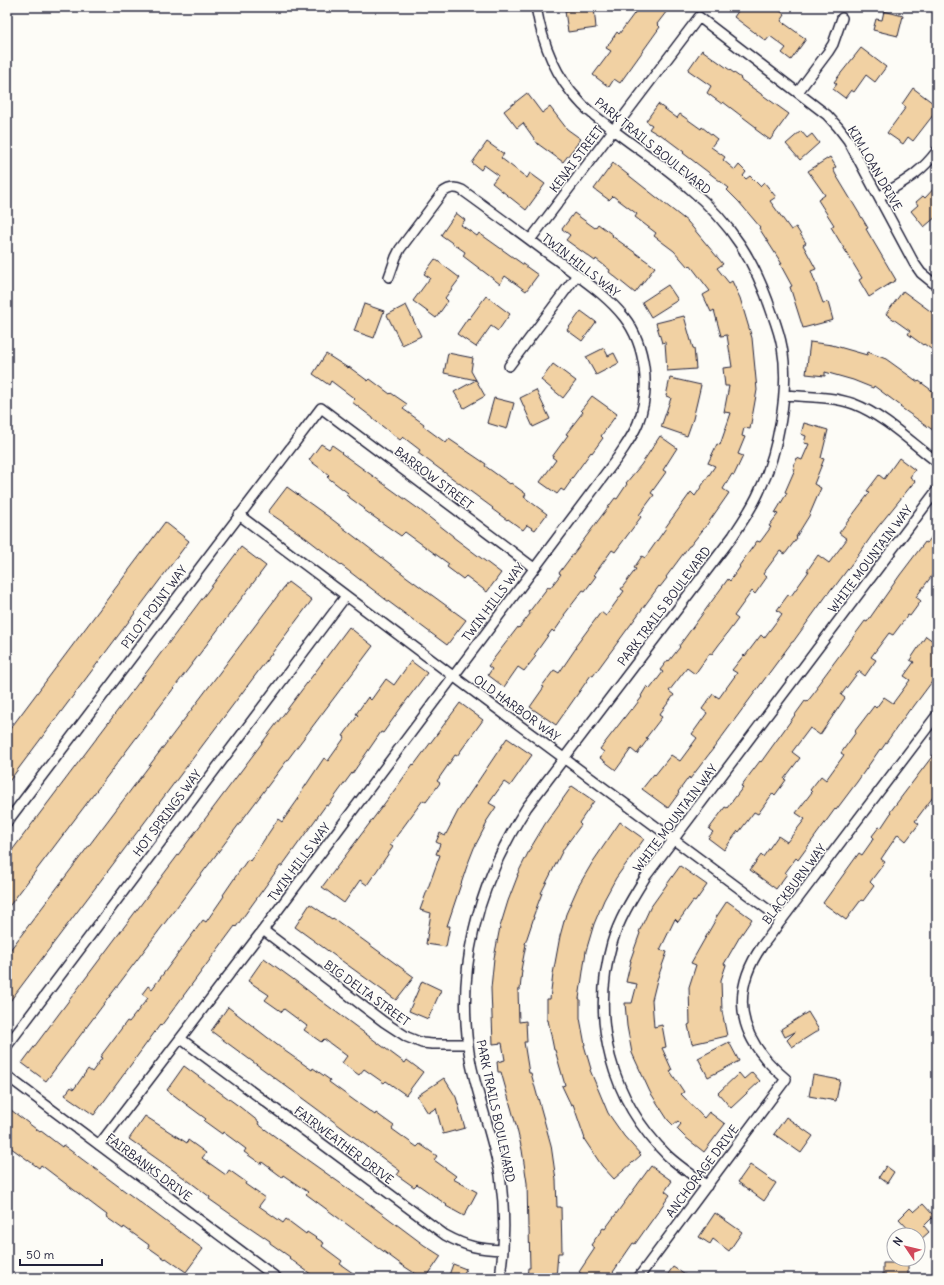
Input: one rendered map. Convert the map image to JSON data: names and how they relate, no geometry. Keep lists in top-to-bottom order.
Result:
{
  "streets": {
    "street": [
      "PARK TRAILS BOULEVARD",
      "KENAI STREET",
      "KIM LOAN DRIVE",
      "TWIN HILLS WAY",
      "BARROW STREET",
      "WHITE MOUNTAIN WAY",
      "PILOT POINT WAY",
      "OLD HARBOR WAY",
      "HOT SPRINGS WAY",
      "BLACKBURN WAY",
      "BIG DELTA STREET",
      "FAIRWEATHER DRIVE",
      "FAIRBANKS DRIVE",
      "ANCHORAGE DRIVE"
    ]
  },
  "crossings": [
    ["PARK TRAILS BOULEVARD", "KENAI STREET"],
    ["PARK TRAILS BOULEVARD", "OLD HARBOR WAY"],
    ["PARK TRAILS BOULEVARD", "BIG DELTA STREET"],
    ["PARK TRAILS BOULEVARD", "FAIRWEATHER DRIVE"],
    ["KENAI STREET", "KIM LOAN DRIVE"],
    ["KENAI STREET", "TWIN HILLS WAY"],
    ["TWIN HILLS WAY", "BARROW STREET"],
    ["TWIN HILLS WAY", "OLD HARBOR WAY"],
    ["TWIN HILLS WAY", "BIG DELTA STREET"],
    ["TWIN HILLS WAY", "FAIRWEATHER DRIVE"],
    ["TWIN HILLS WAY", "FAIRBANKS DRIVE"],
    ["BARROW STREET", "PILOT POINT WAY"],
    ["WHITE MOUNTAIN WAY", "OLD HARBOR WAY"],
    ["WHITE MOUNTAIN WAY", "ANCHORAGE DRIVE"],
    ["PILOT POINT WAY", "OLD HARBOR WAY"],
    ["OLD HARBOR WAY", "HOT SPRINGS WAY"],
    ["OLD HARBOR WAY", "BLACKBURN WAY"],
    ["BLACKBURN WAY", "ANCHORAGE DRIVE"]
  ],
  "scale_bar": "50 m",
  "north": "top left"
}
